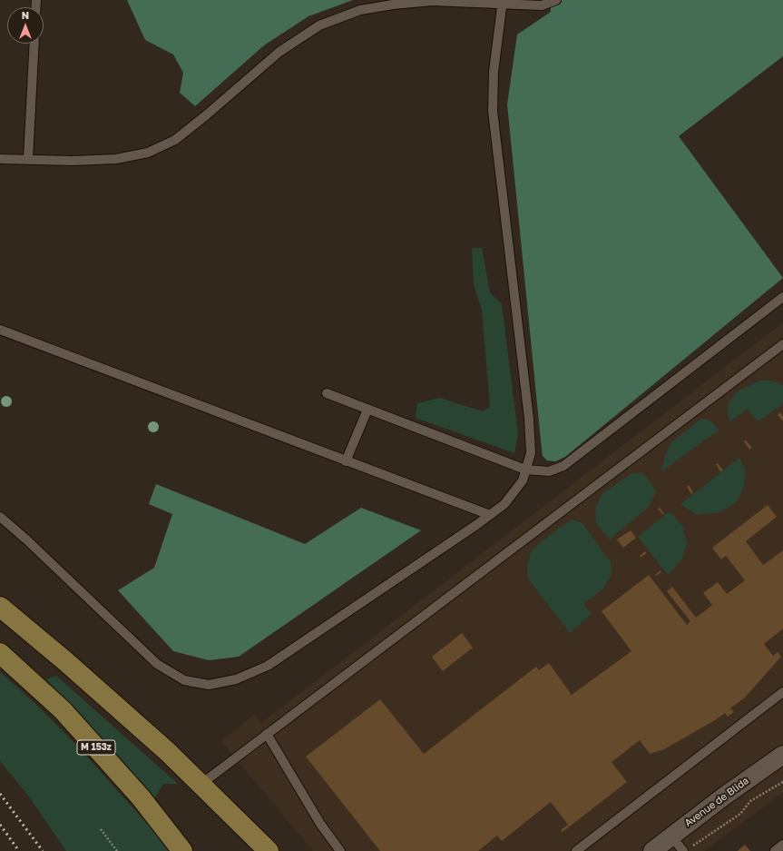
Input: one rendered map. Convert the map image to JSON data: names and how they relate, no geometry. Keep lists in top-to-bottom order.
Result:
{
  "streets": {
    "main road": ["M 153z"],
    "street": ["Avenue de Blida"]
  },
  "north": "top"
}
